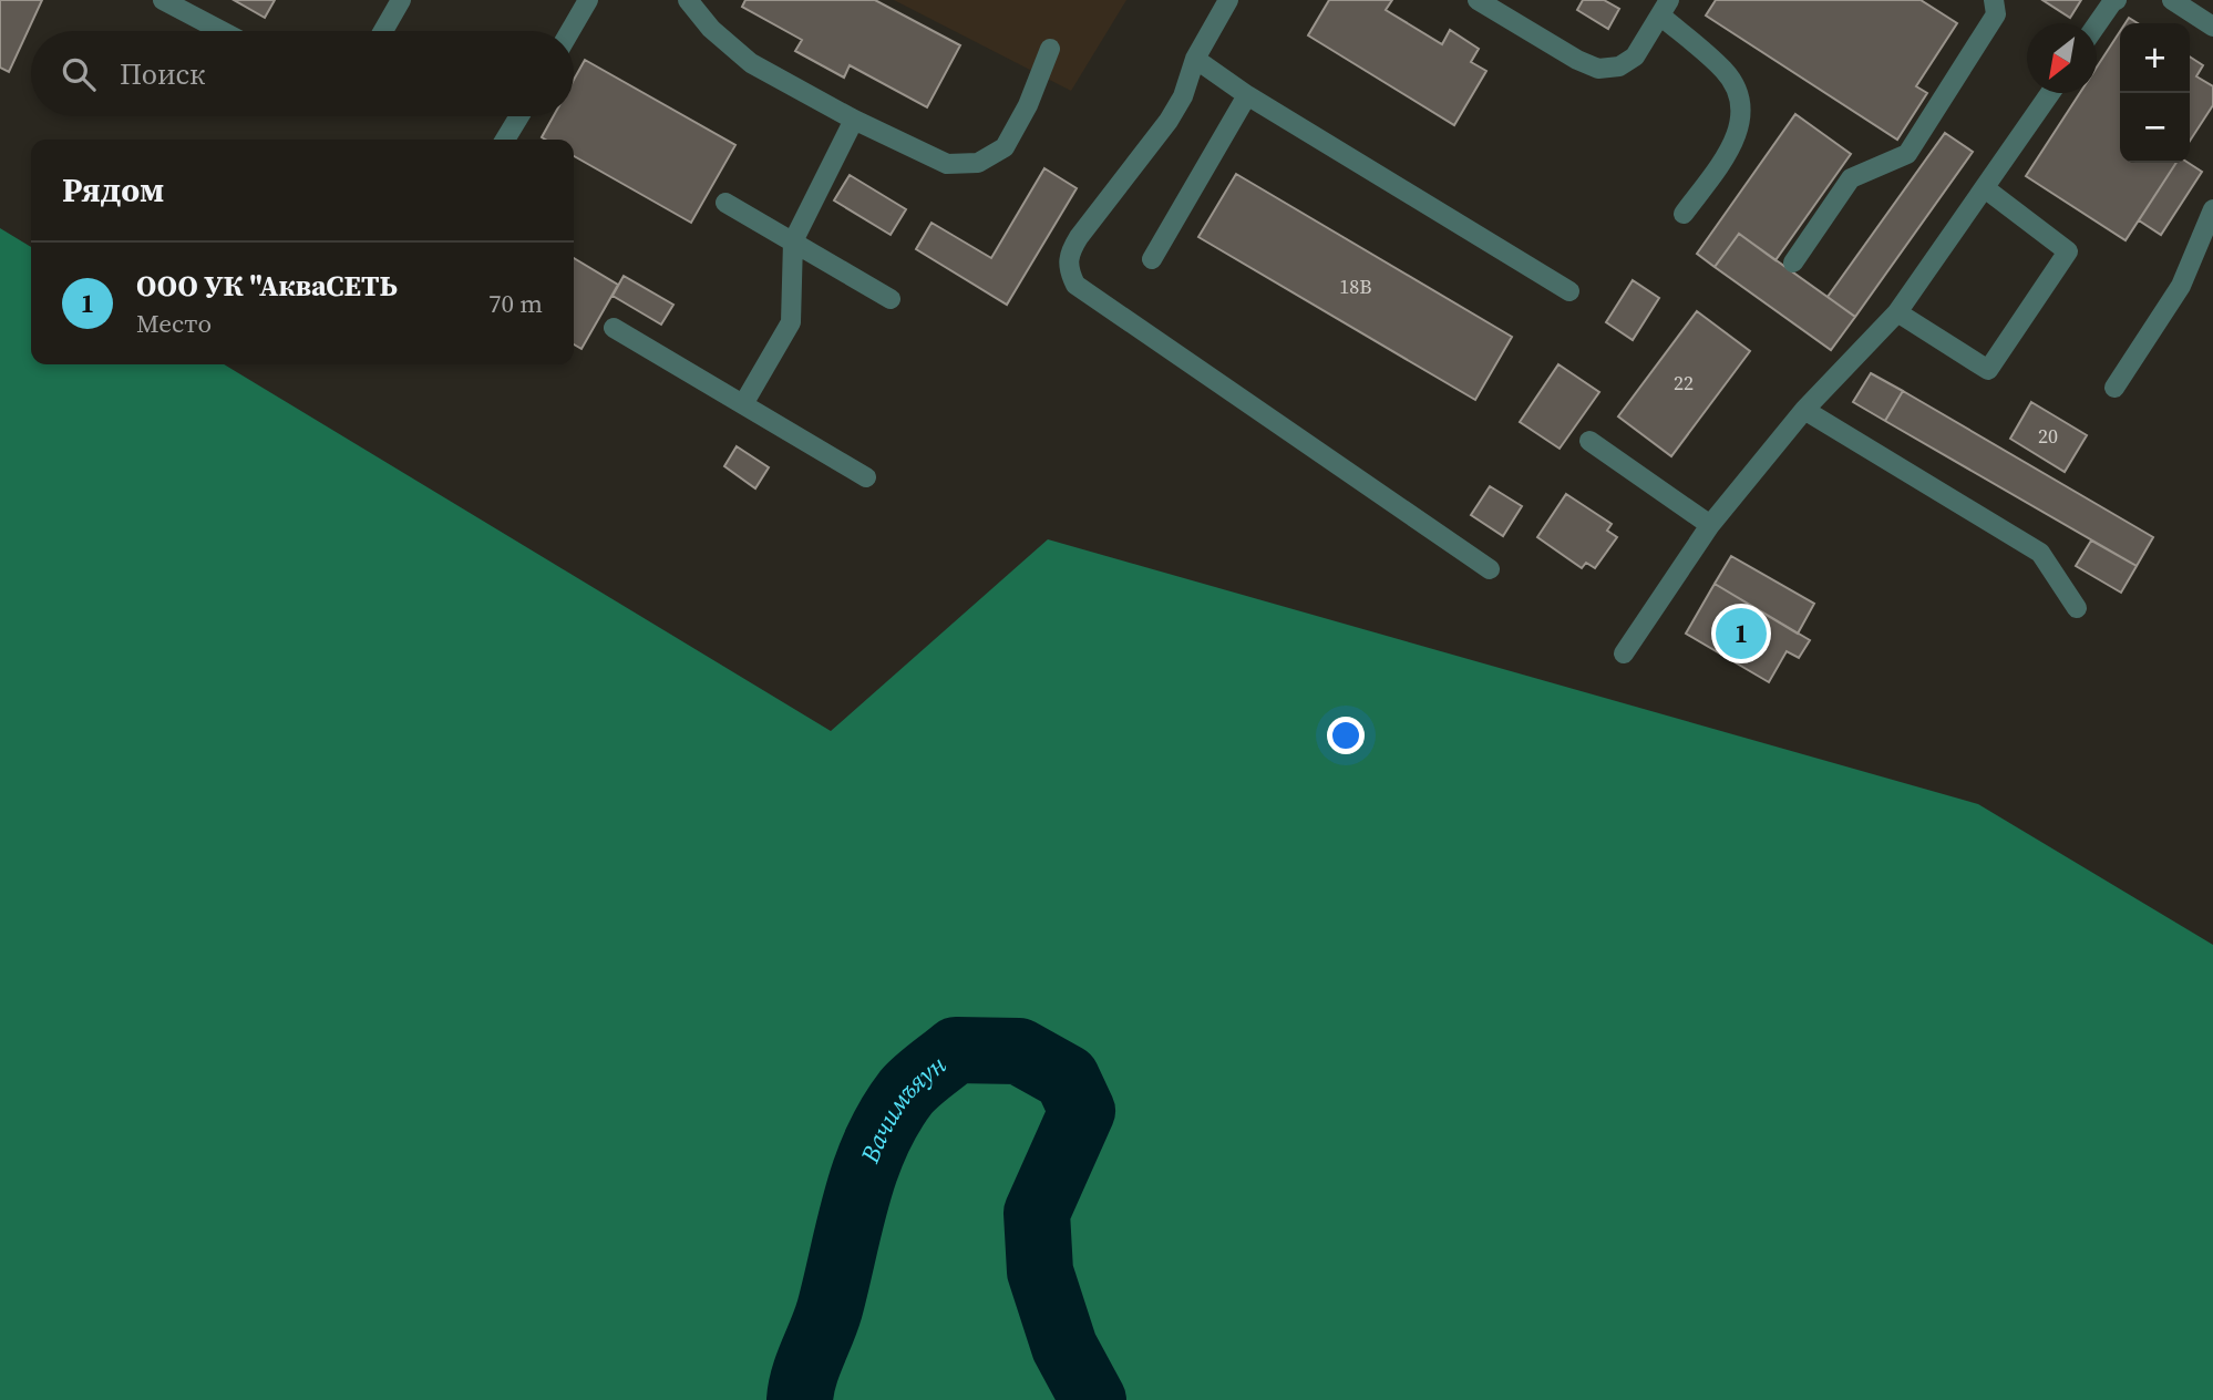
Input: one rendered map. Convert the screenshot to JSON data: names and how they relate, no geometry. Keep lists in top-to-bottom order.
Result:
{
  "water": ["Вачимъяун"],
  "house_numbers": ["18В", "22", "20"],
  "north": "bottom left",
  "page": {
    "map_buttons": ["+", "−"],
    "search": "Поиск",
    "heading": "Рядом",
    "list": [
      {
        "mark": "1",
        "name": "ООО УК \"АкваСЕТЬ",
        "note": "Место",
        "value": "70 m"
      }
    ],
    "pins": "1"
  }
}
